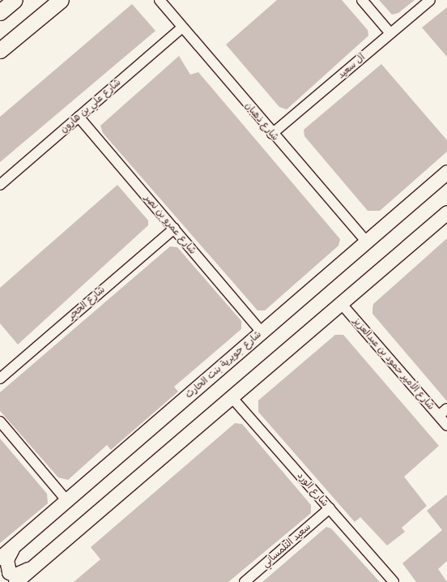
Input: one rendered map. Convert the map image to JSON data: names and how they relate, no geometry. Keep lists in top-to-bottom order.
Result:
{
  "streets": {
    "street": [
      "آل سعيد",
      "شارع علي بن هارون",
      "شارع ذهبان",
      "شارع عمرو بن نصر",
      "شارع الحجر",
      "شارع الأمير حمود بن عبدالعزيز",
      "شارع جويرية بنت الحارث",
      "شارع الورد",
      "سعيد التلمساني"
    ]
  },
  "crossings": [
    ["آل سعيد", "شارع ذهبان"],
    ["شارع علي بن هارون", "شارع ذهبان"],
    ["شارع علي بن هارون", "شارع عمرو بن نصر"],
    ["شارع ذهبان", "شارع جويرية بنت الحارث"],
    ["شارع عمرو بن نصر", "شارع الحجر"],
    ["شارع عمرو بن نصر", "شارع جويرية بنت الحارث"],
    ["شارع الورد", "سعيد التلمساني"]
  ]
}
